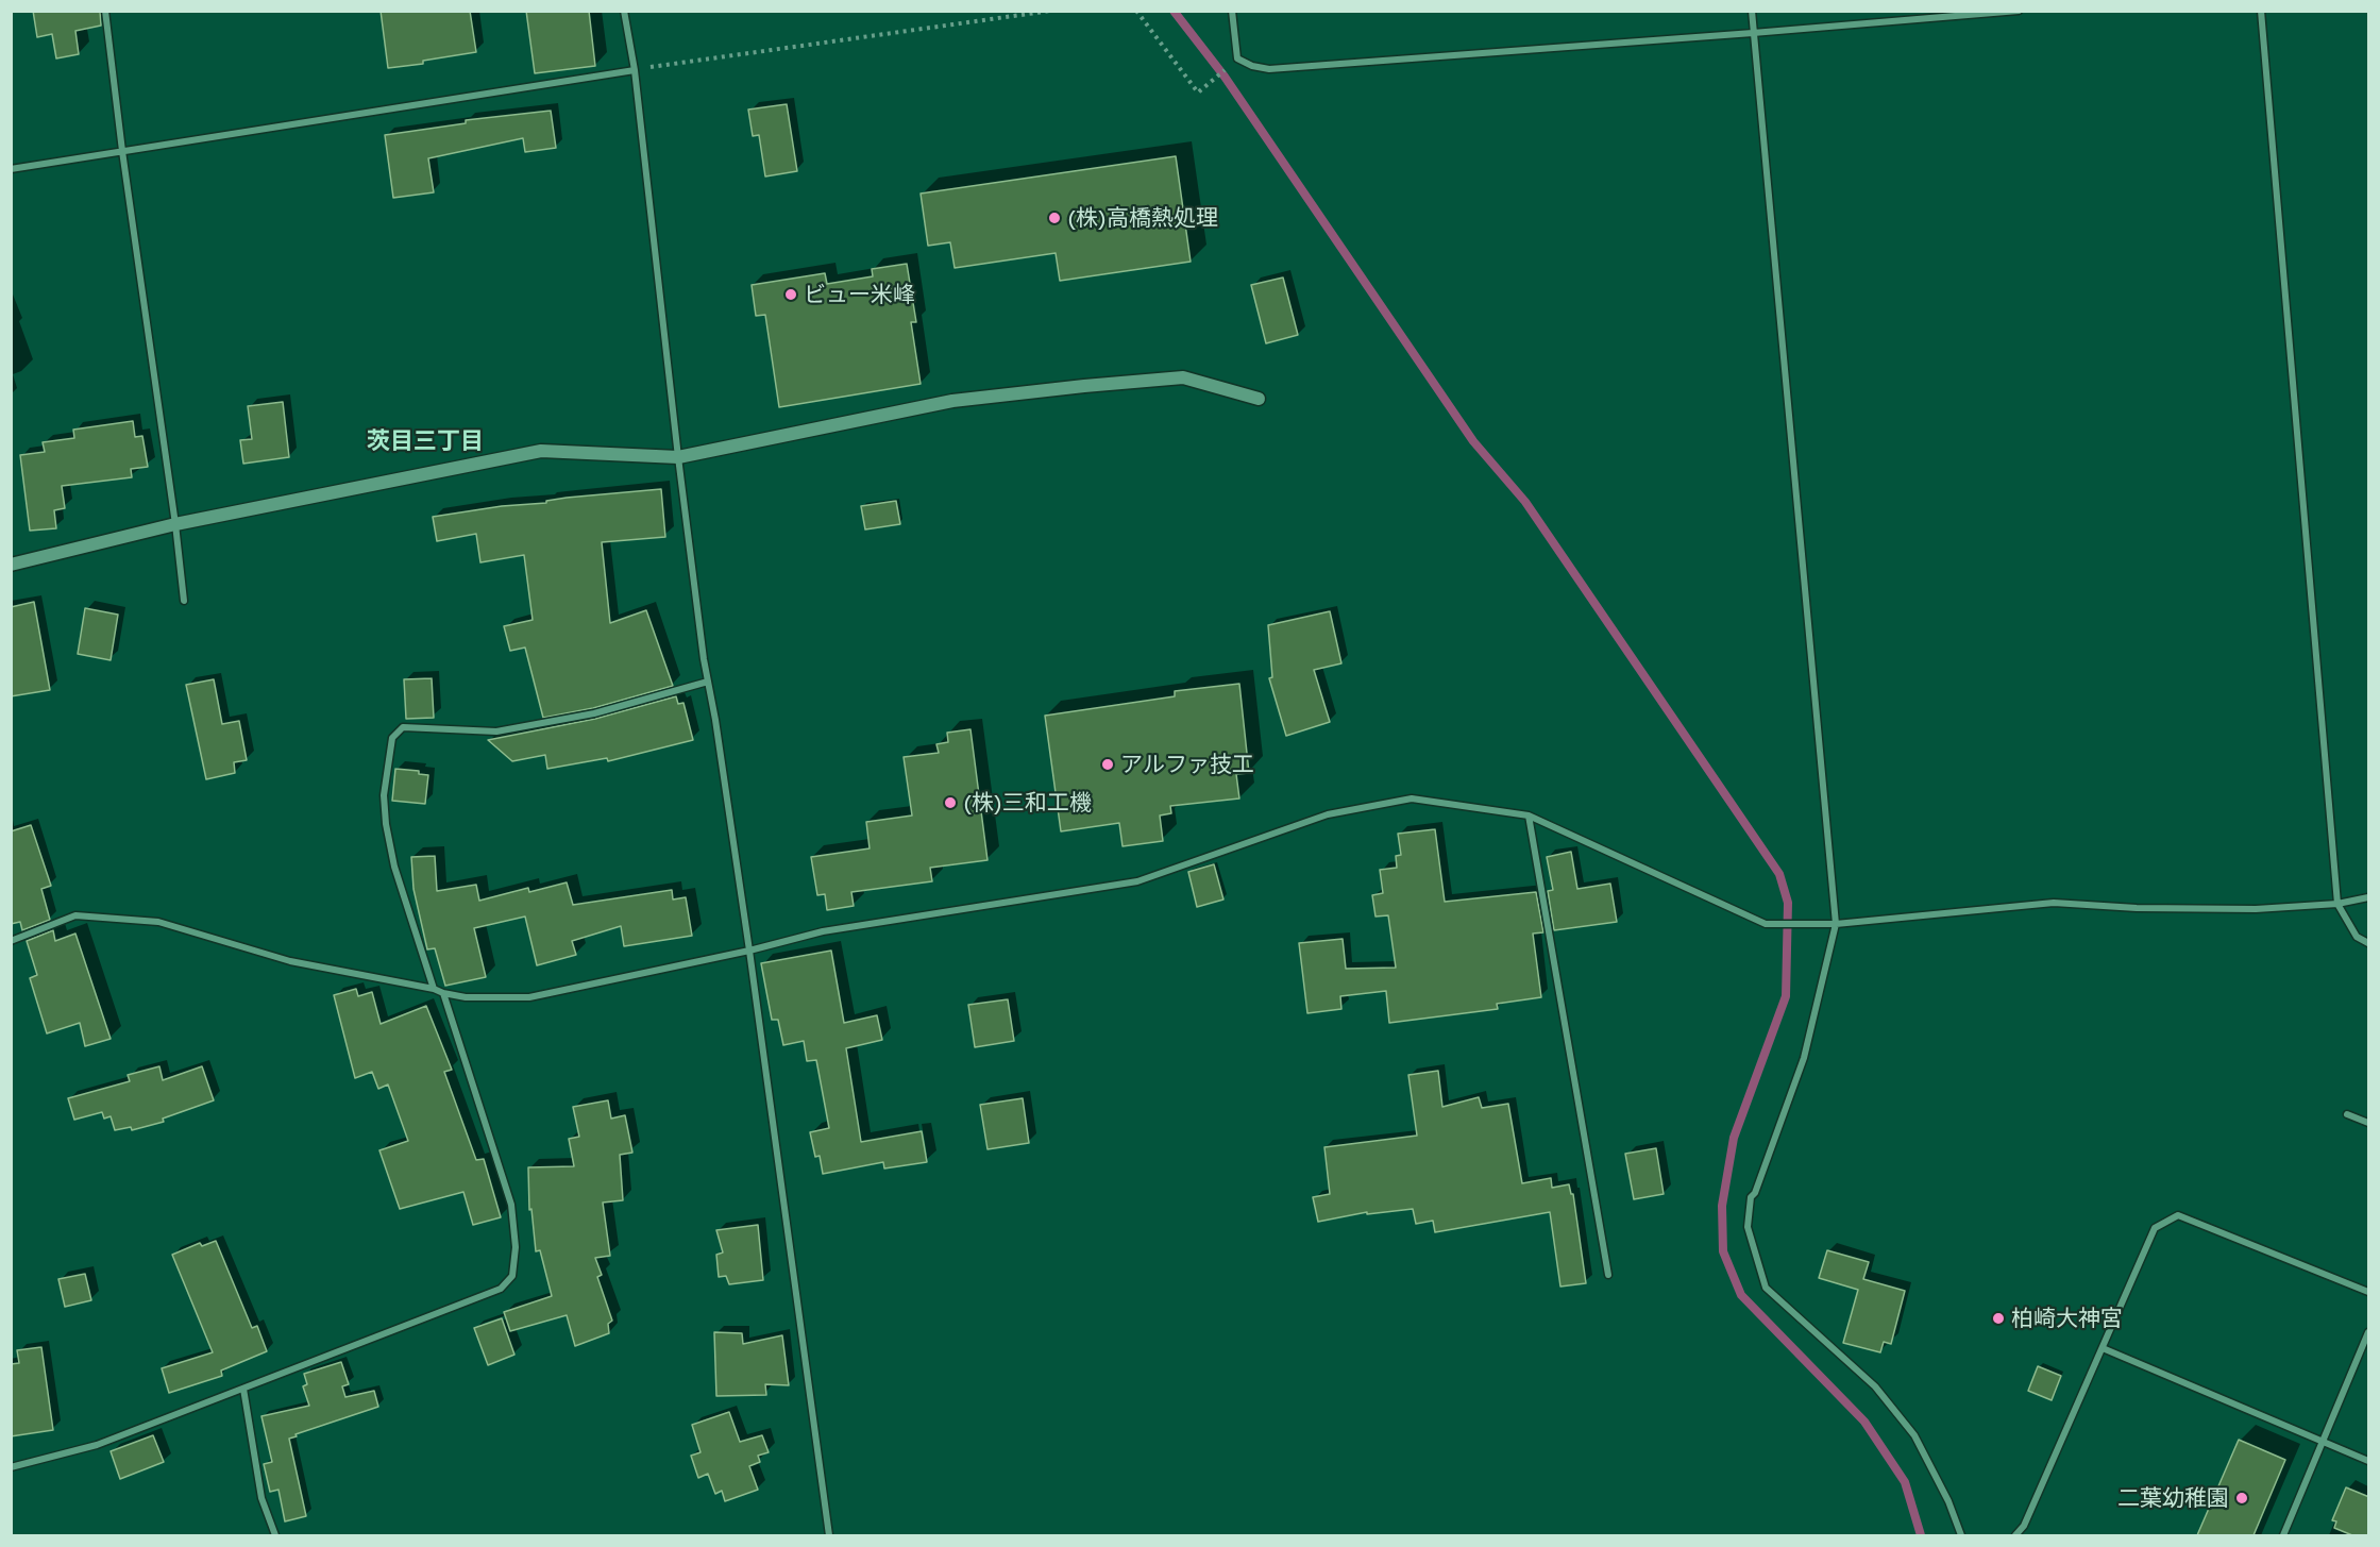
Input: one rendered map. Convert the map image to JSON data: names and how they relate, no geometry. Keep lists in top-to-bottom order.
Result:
{
  "districts": ["茨目三丁目"],
  "places": [
    "(株)高橋熱処理",
    "ビュー米峰",
    "アルファ技工",
    "(株)三和工機",
    "柏崎大神宮",
    "二葉幼稚園"
  ]
}
